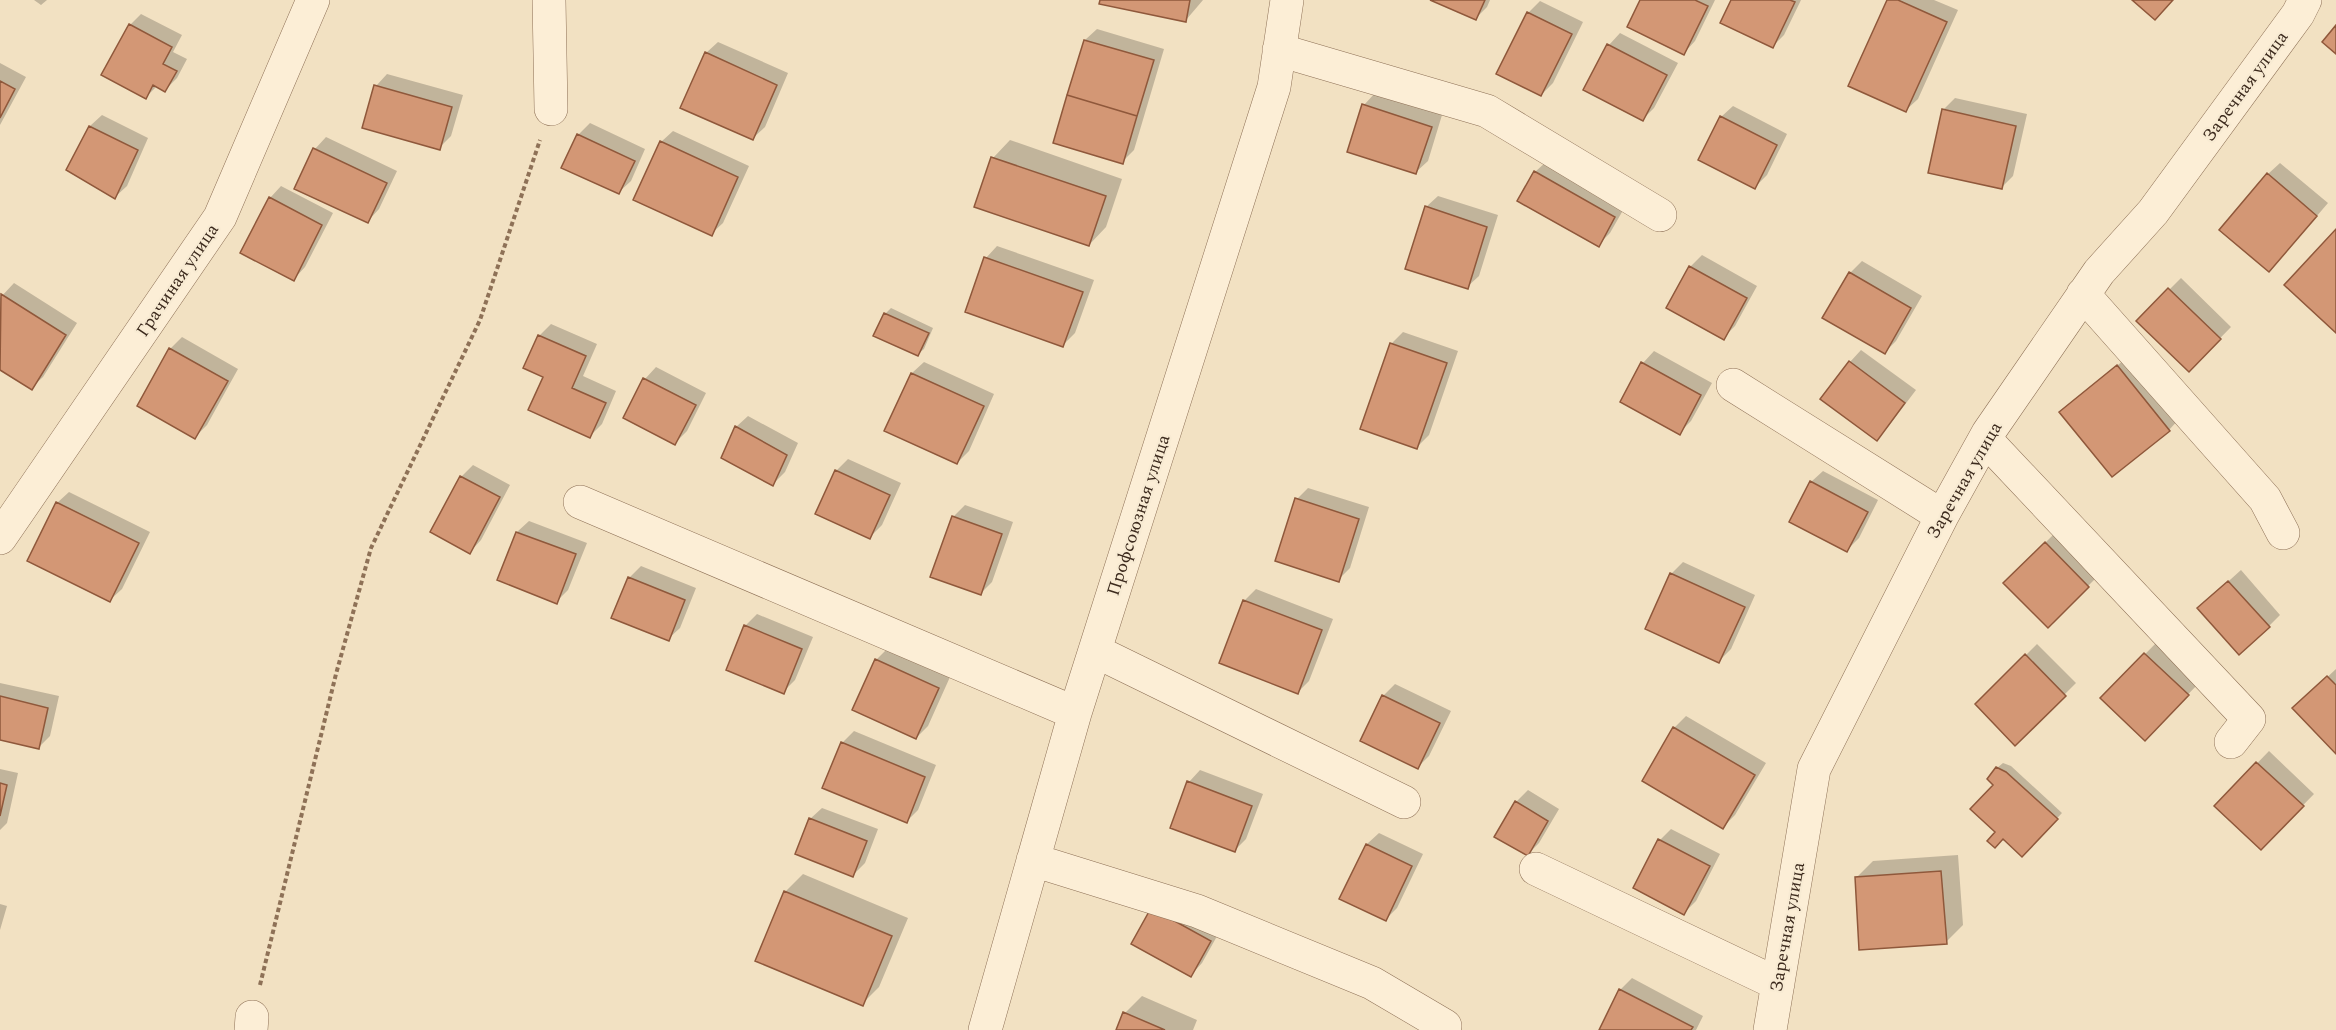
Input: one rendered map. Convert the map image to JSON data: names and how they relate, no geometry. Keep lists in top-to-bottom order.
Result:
{
  "streets": {
    "street": ["Заречная улица", "Грачиная улица", "Профсоюзная улица"]
  }
}
